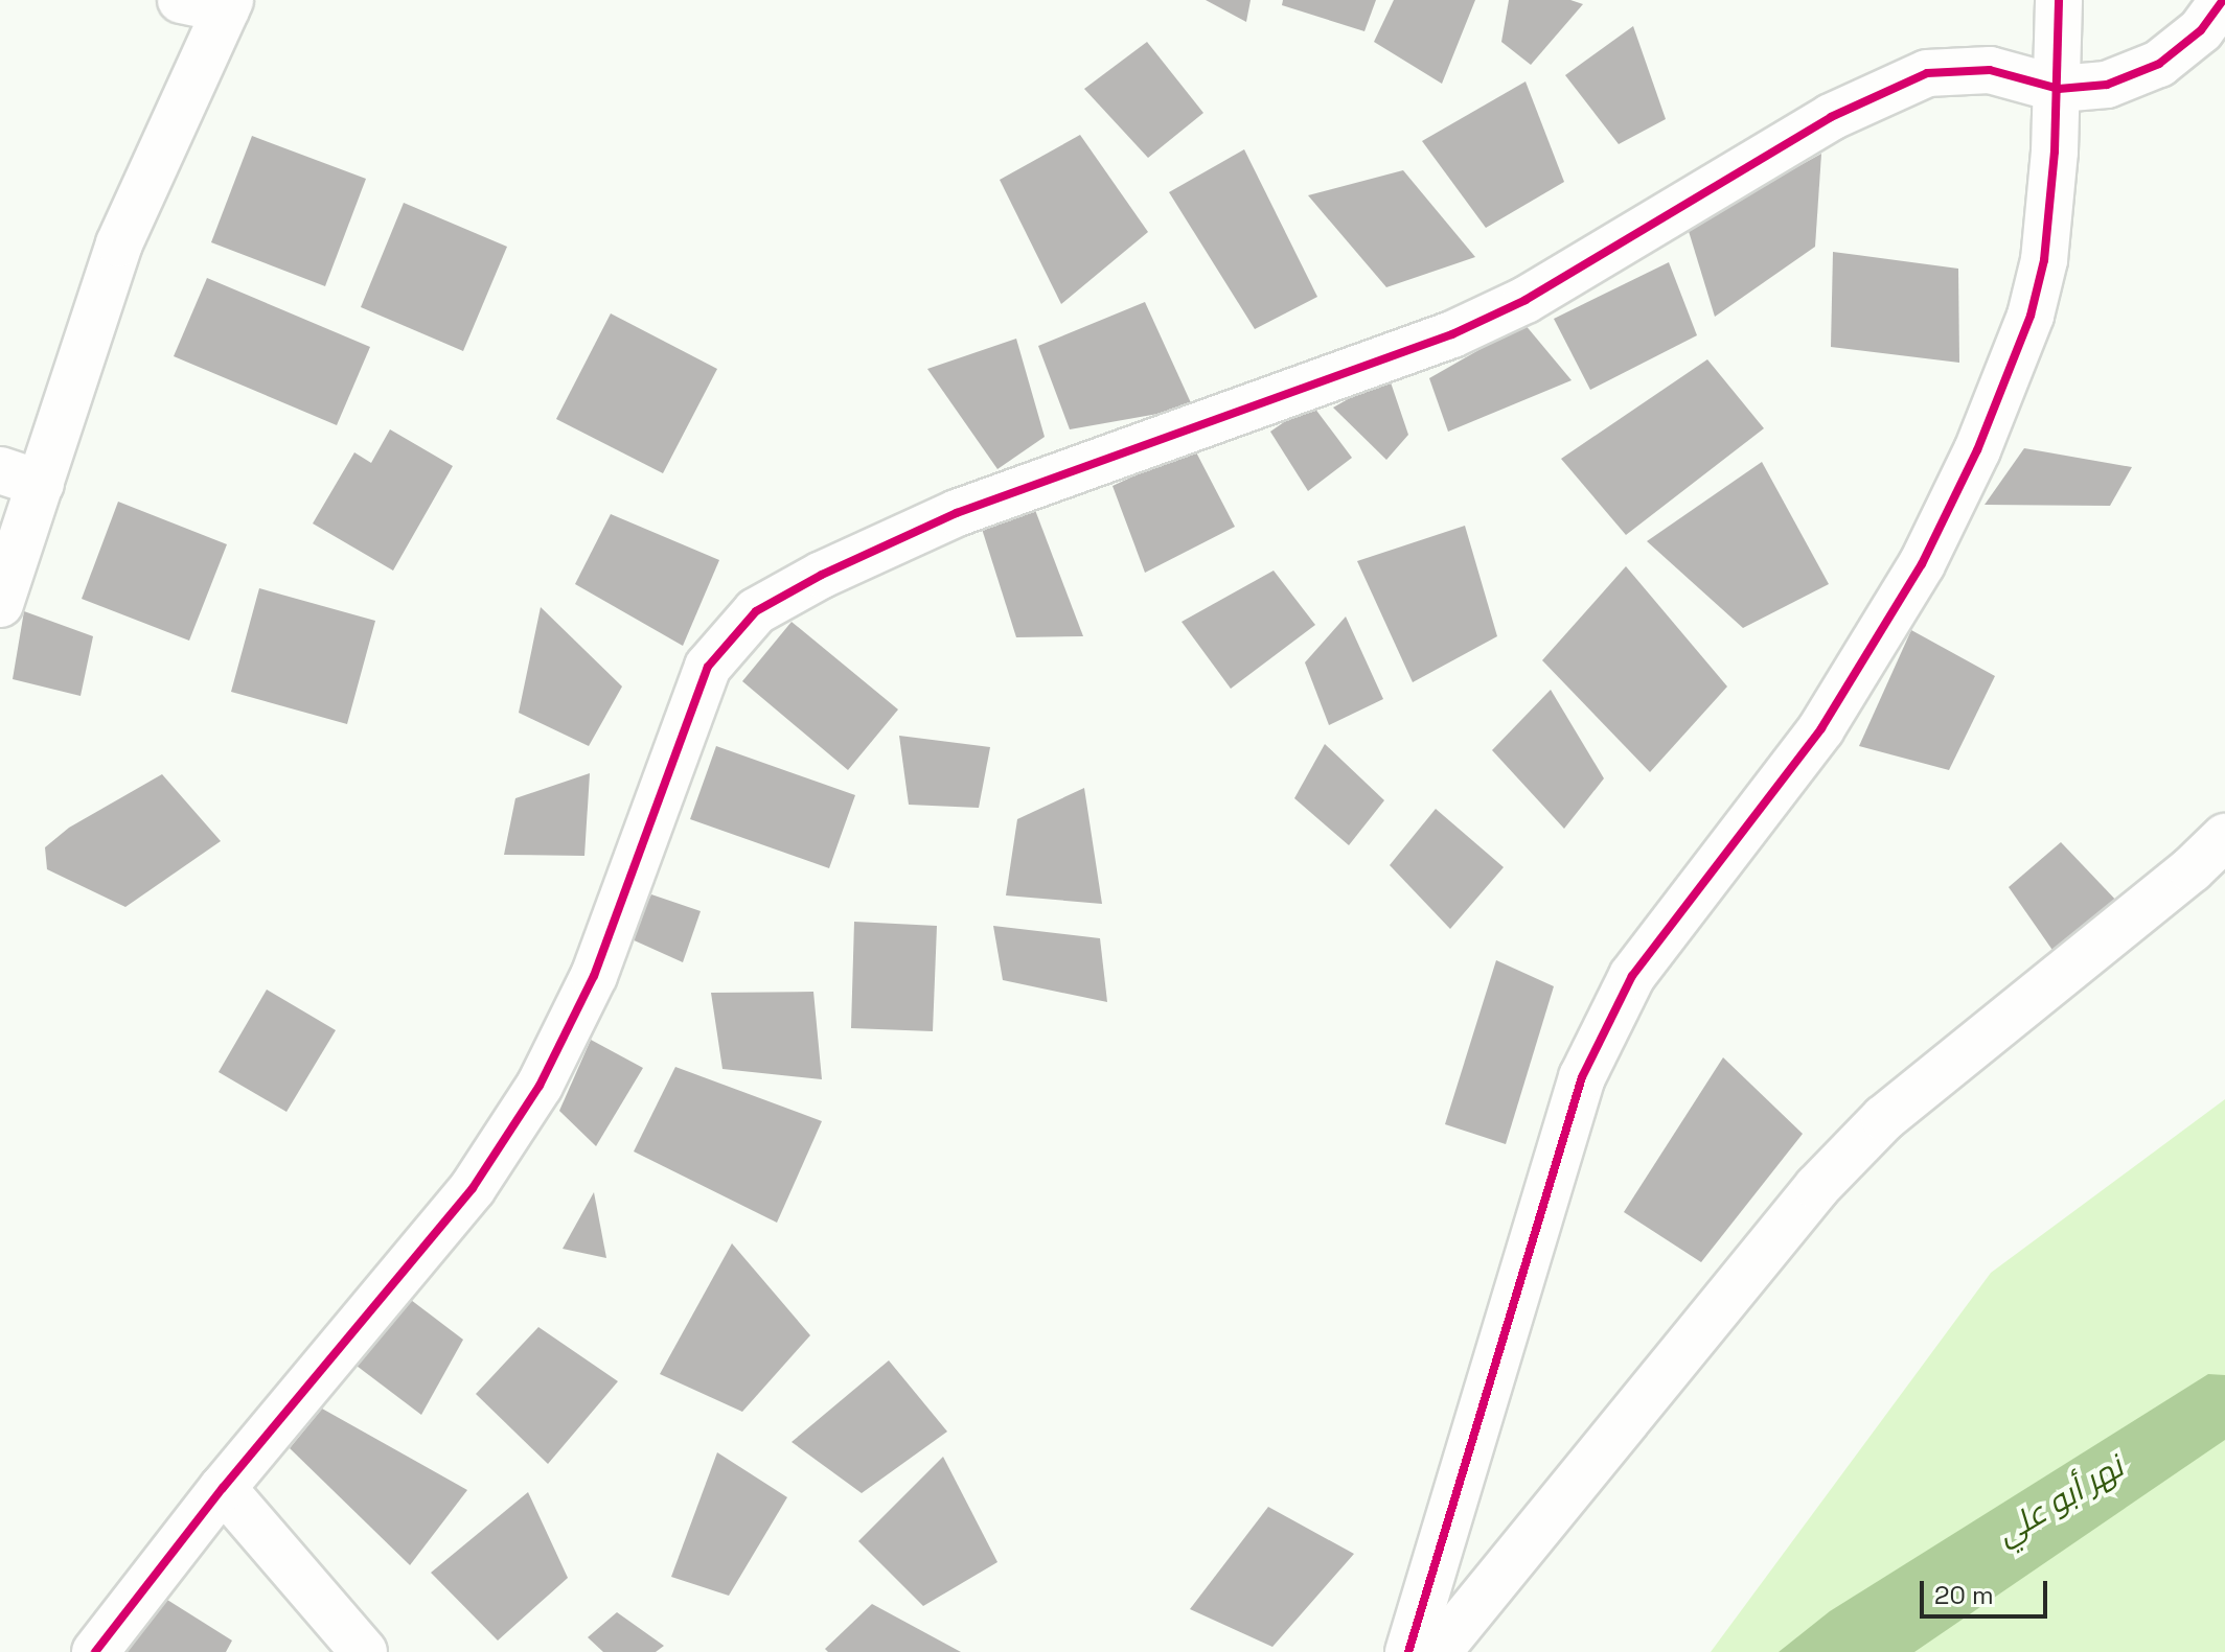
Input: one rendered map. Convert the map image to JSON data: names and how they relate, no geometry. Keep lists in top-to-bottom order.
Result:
{
  "water": ["نهر أبو علي"],
  "scale_bar": "20 m"
}
